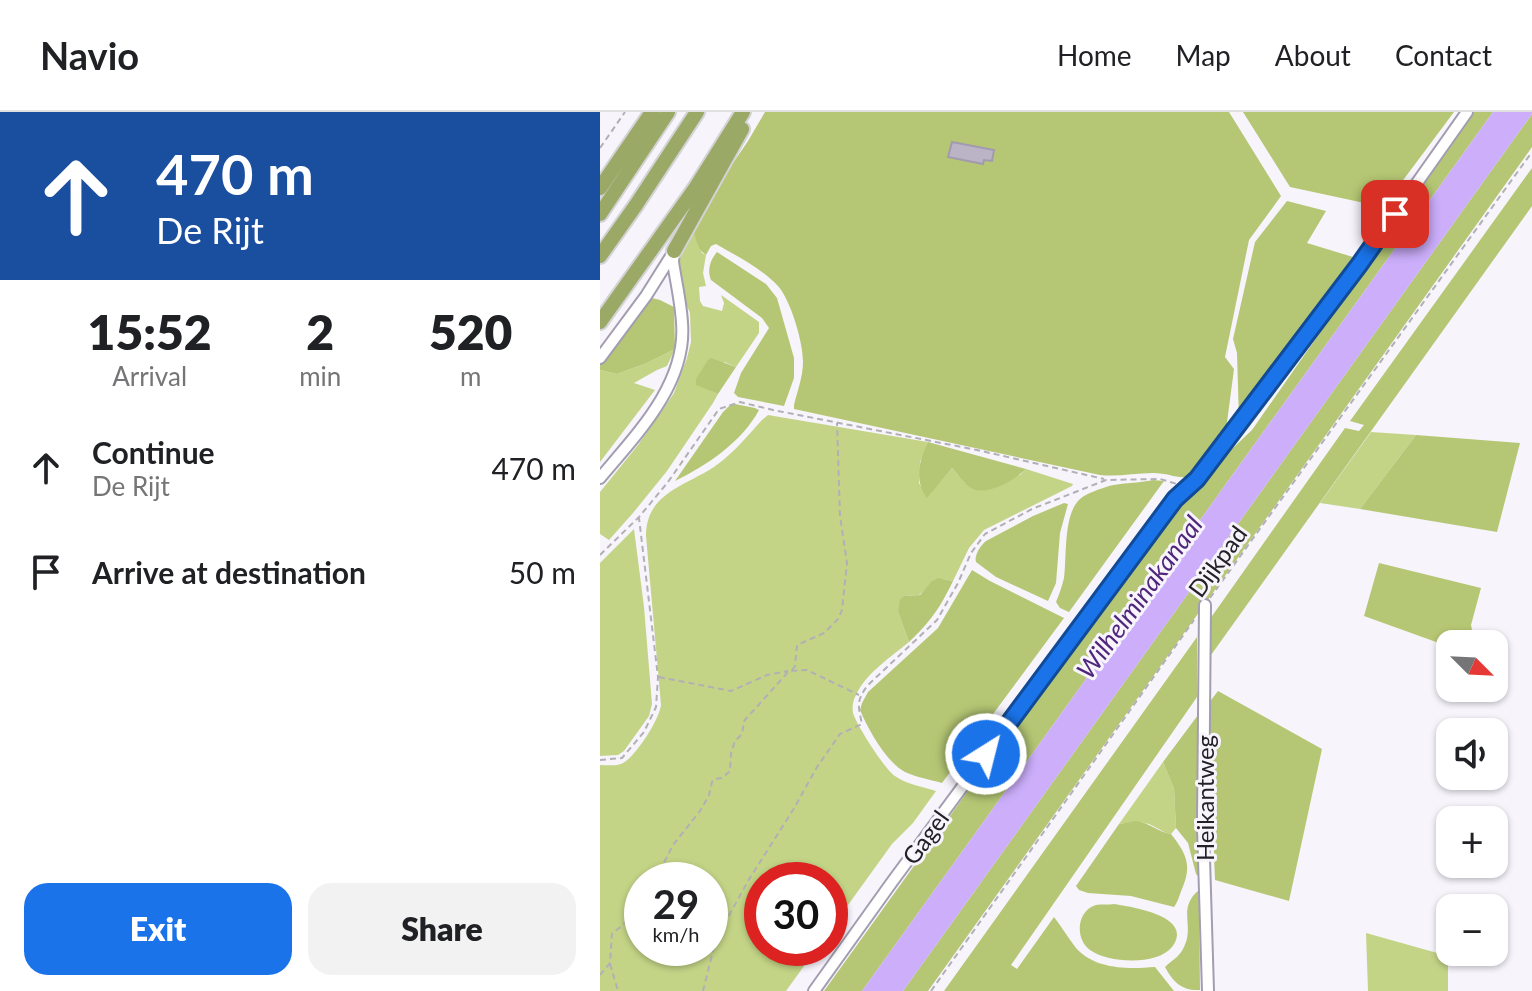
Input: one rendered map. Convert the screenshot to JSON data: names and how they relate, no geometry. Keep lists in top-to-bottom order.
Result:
{
  "streets": {
    "street": ["Heikantweg", "Gagel"],
    "path": ["Dijkpad"]
  },
  "crossings": [
    ["Dijkpad", "Heikantweg"]
  ],
  "water": ["Wilhelminakanaal"],
  "north": "bottom right",
  "page": {
    "header": "Navio",
    "nav": [
      "Home",
      "Map",
      "About",
      "Contact"
    ],
    "turn": ["470 m", "De Rijt"],
    "eta": [
      "15:52",
      "Arrival",
      "2",
      "min",
      "520",
      "m"
    ],
    "list": [
      {
        "name": "Continue",
        "note": "De Rijt",
        "value": "470 m"
      },
      {
        "name": "Arrive at destination",
        "value": "50 m"
      }
    ],
    "map_buttons": ["+", "−"],
    "speed": "29 km/h",
    "limit": "30",
    "buttons": ["Exit", "Share"]
  }
}
